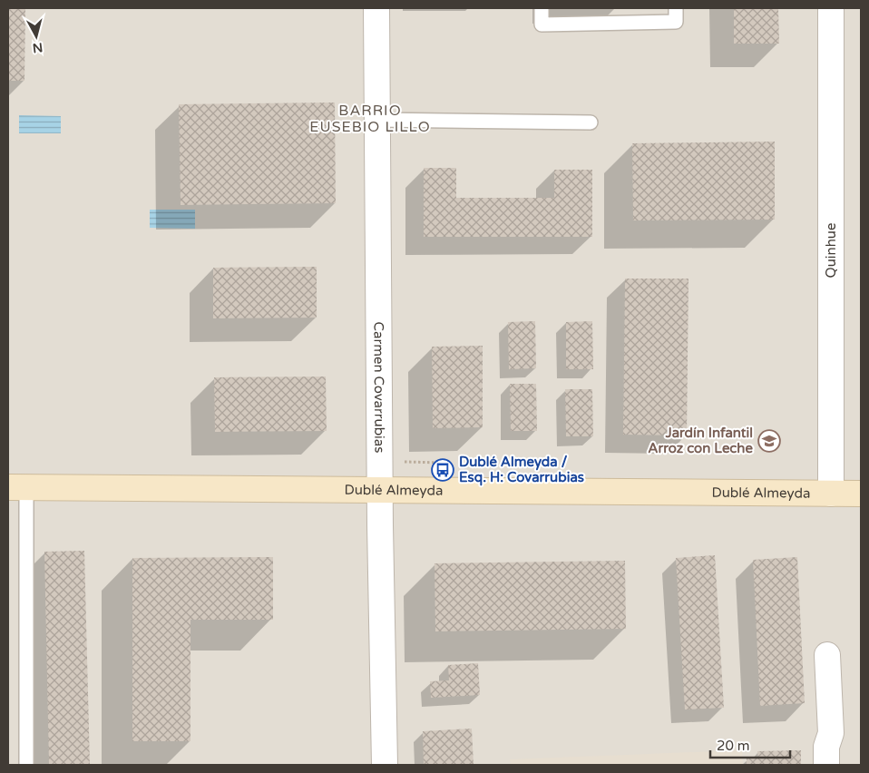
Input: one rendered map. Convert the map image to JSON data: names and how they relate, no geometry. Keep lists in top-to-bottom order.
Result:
{
  "streets": {
    "main road": ["Dublé Almeyda"],
    "street": ["Quinhue", "Carmen Covarrubias"]
  },
  "crossings": [
    ["Quinhue", "Dublé Almeyda"],
    ["Carmen Covarrubias", "Dublé Almeyda"]
  ],
  "districts": ["BARRIO EUSEBIO LILLO"],
  "places": {
    "school or university": ["Jardín Infantil Arroz con Leche"],
    "bus stop": ["Dublé Almeyda / Esq. H: Covarrubias"]
  },
  "scale_bar": "20 m",
  "north": "bottom"
}
